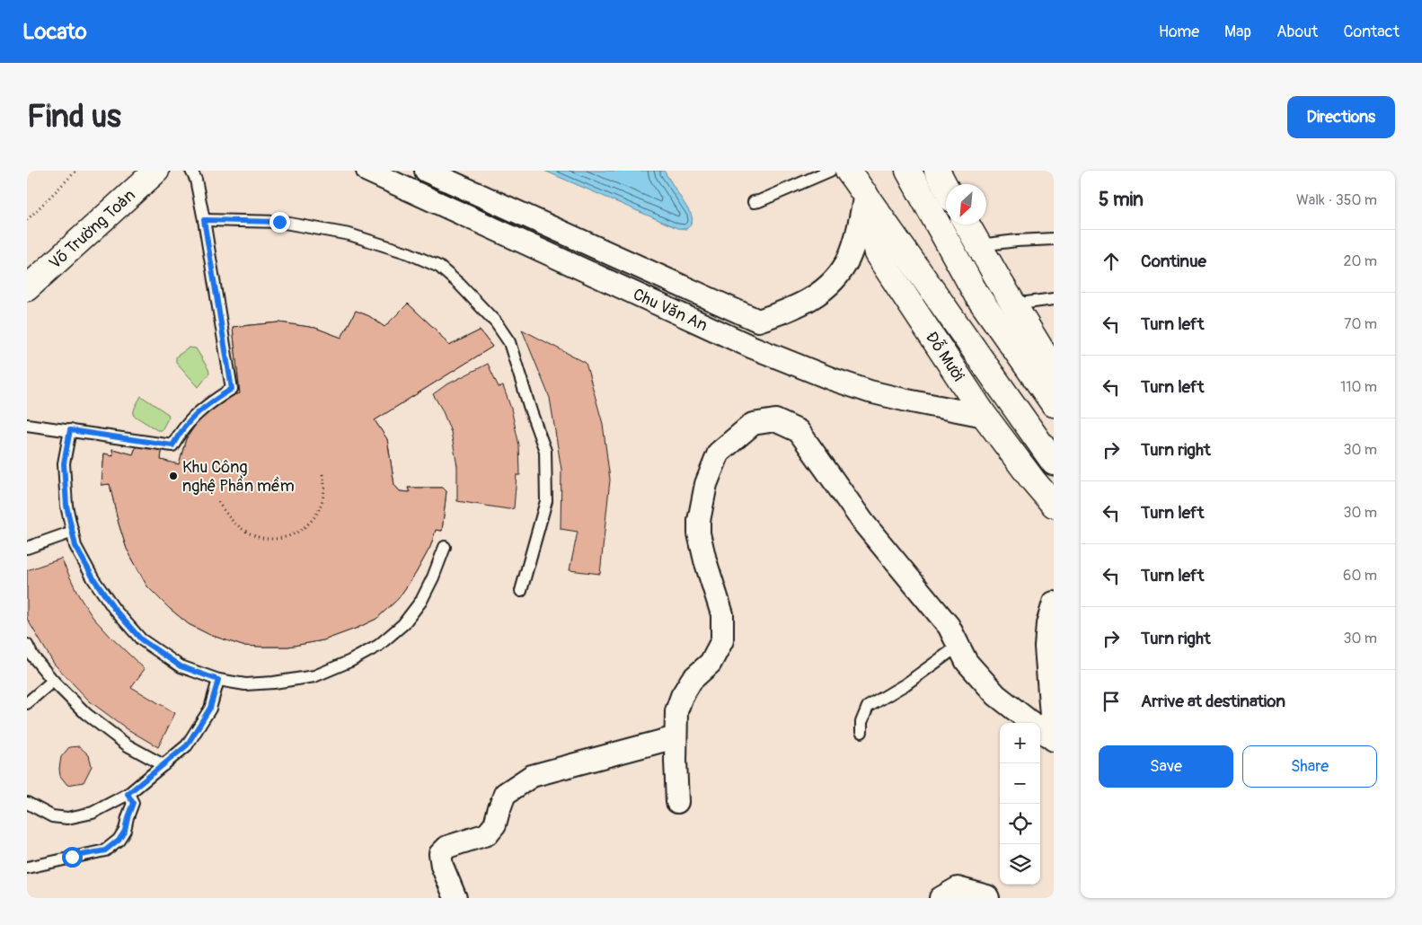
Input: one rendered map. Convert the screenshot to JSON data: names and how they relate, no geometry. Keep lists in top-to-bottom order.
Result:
{
  "streets": {
    "main road": ["Võ Trường Toản", "Đỗ Mười"],
    "street": ["Chu Văn An"]
  },
  "crossings": [
    ["Chu Văn An", "Đỗ Mười"]
  ],
  "places": ["Khu Công nghệ Phần mềm"],
  "north": "bottom left",
  "page": {
    "header": "Locato",
    "nav": [
      "Home",
      "Map",
      "About",
      "Contact"
    ],
    "buttons": [
      "Directions",
      ["Save", "Share"]
    ],
    "title": "Find us",
    "heading": ["5 min", "Walk · 350 m"],
    "list": [
      ["Continue", "20 m"],
      ["Turn left", "70 m"],
      ["Turn left", "110 m"],
      ["Turn right", "30 m"],
      ["Turn left", "30 m"],
      ["Turn left", "60 m"],
      ["Turn right", "30 m"],
      "Arrive at destination"
    ],
    "map_buttons": ["+", "−"]
  }
}
